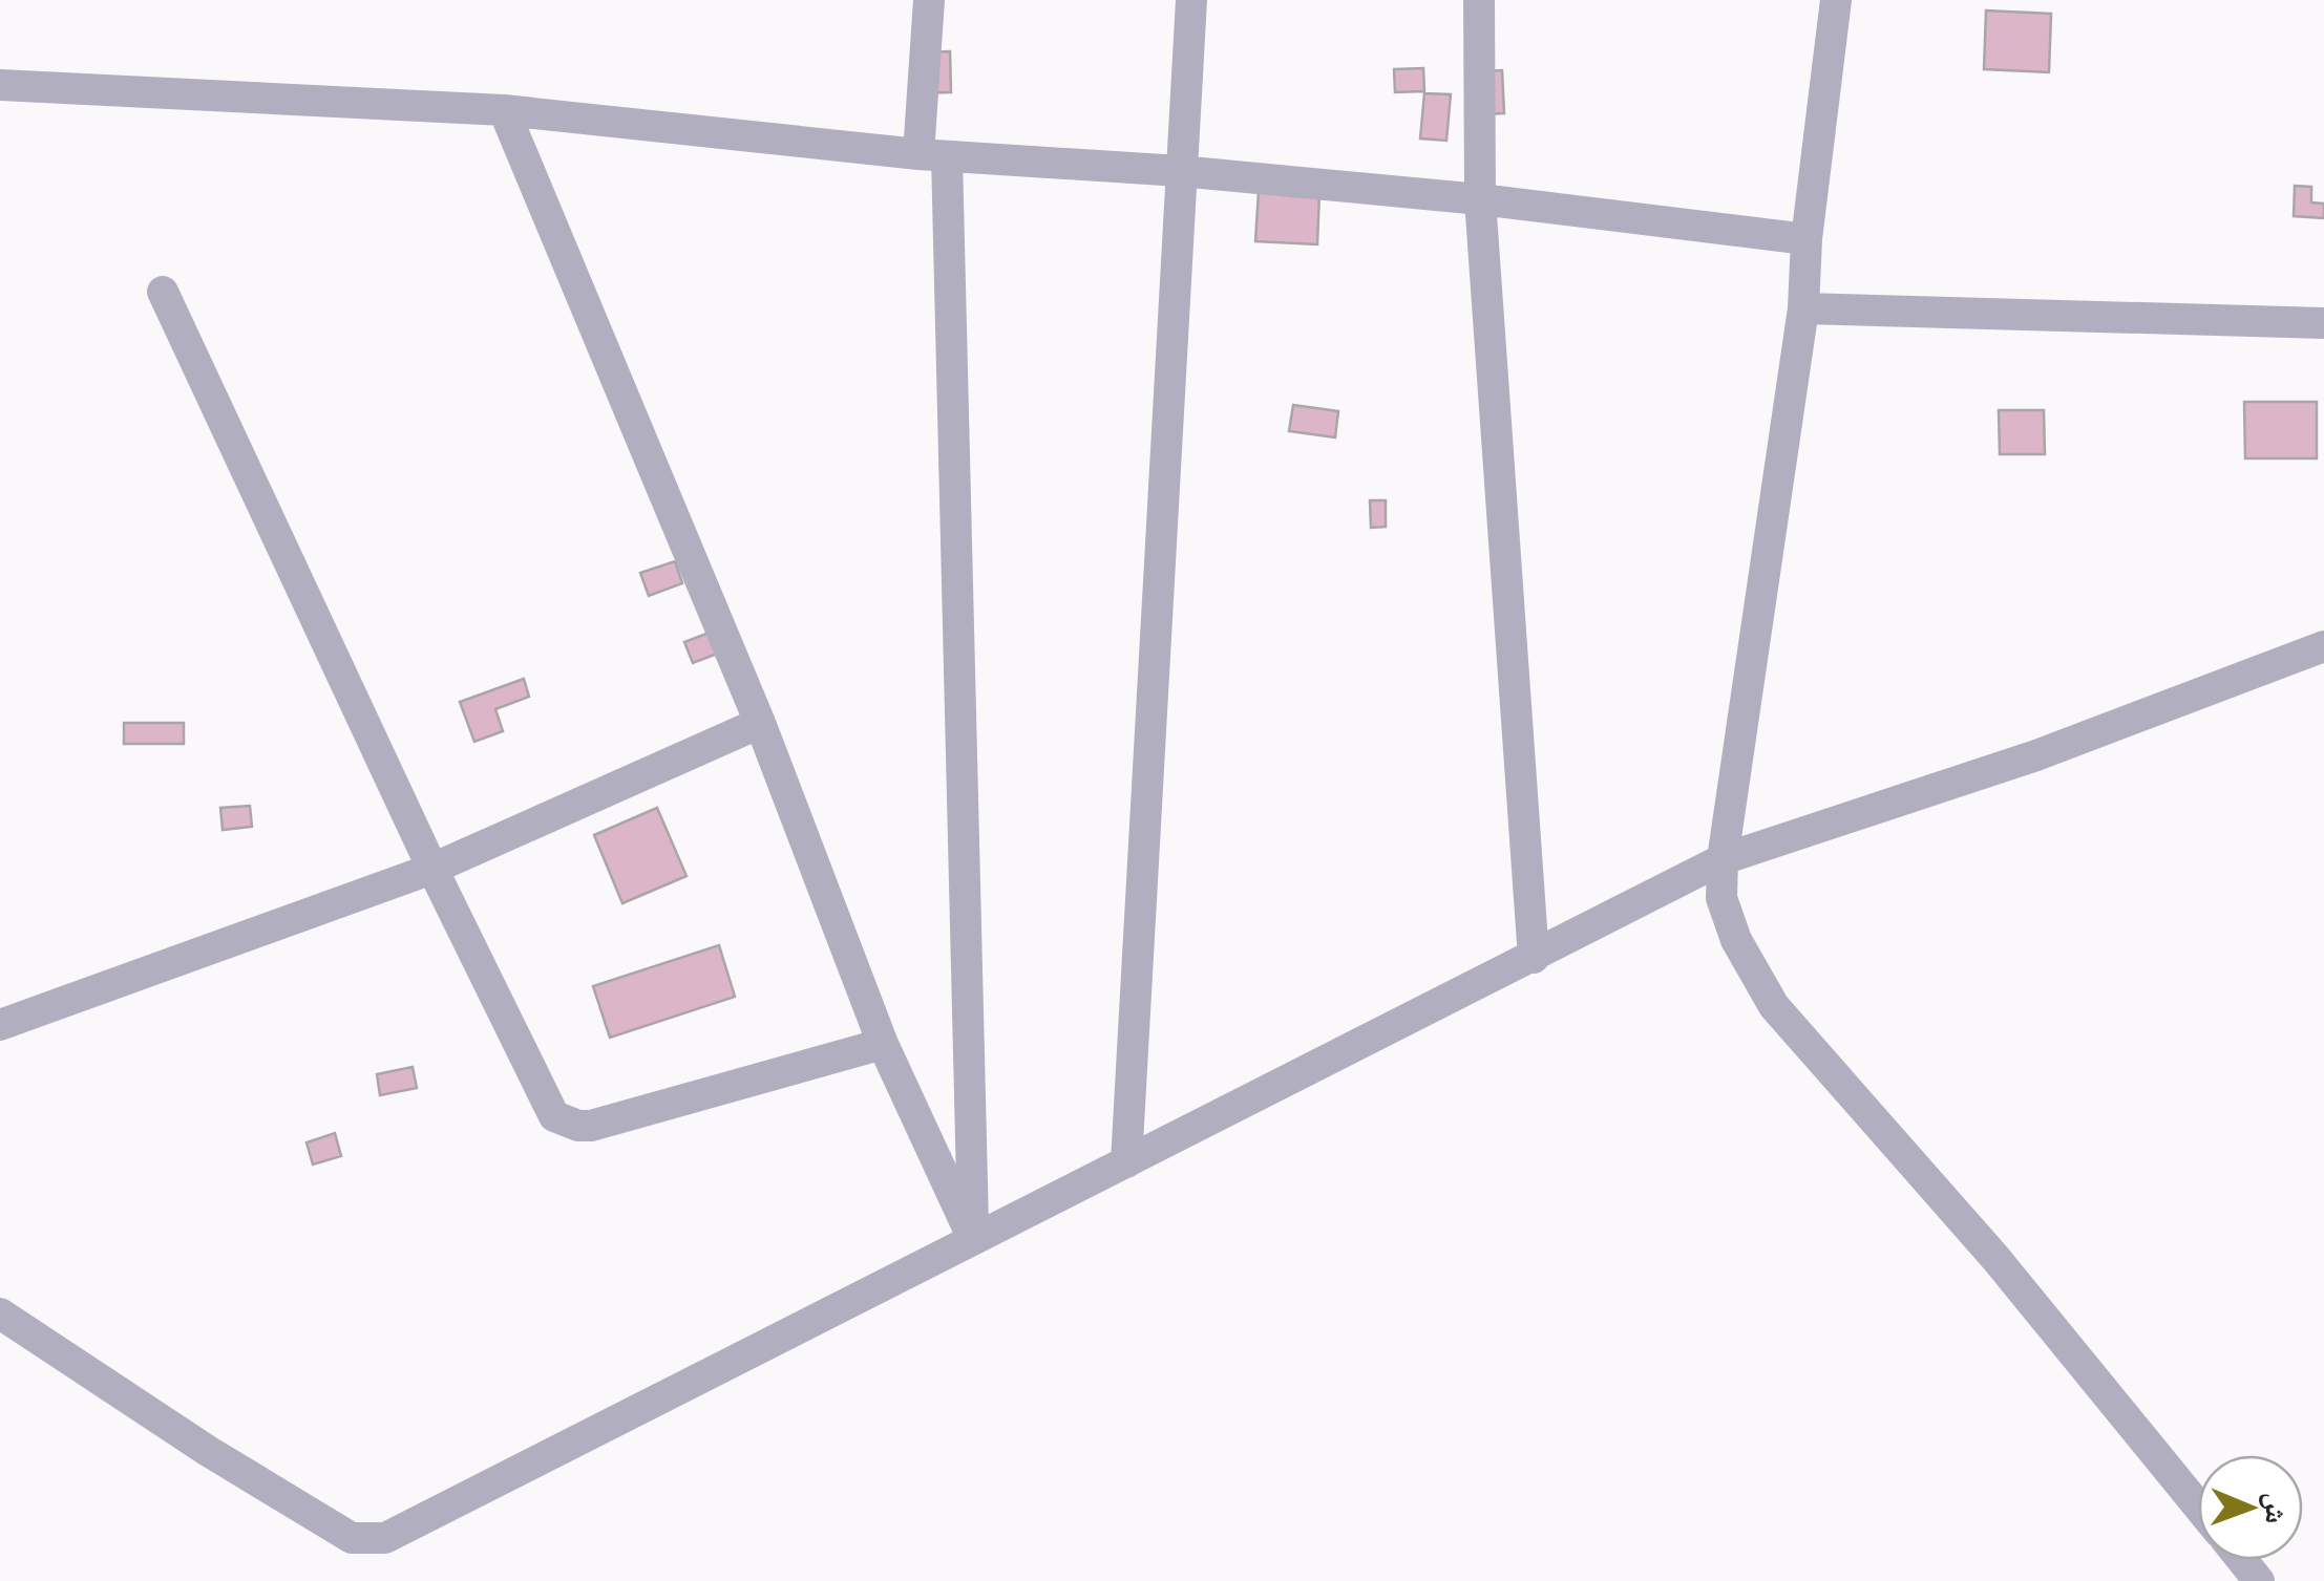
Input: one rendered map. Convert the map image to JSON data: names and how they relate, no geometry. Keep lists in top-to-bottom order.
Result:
{
  "north": "right"
}
